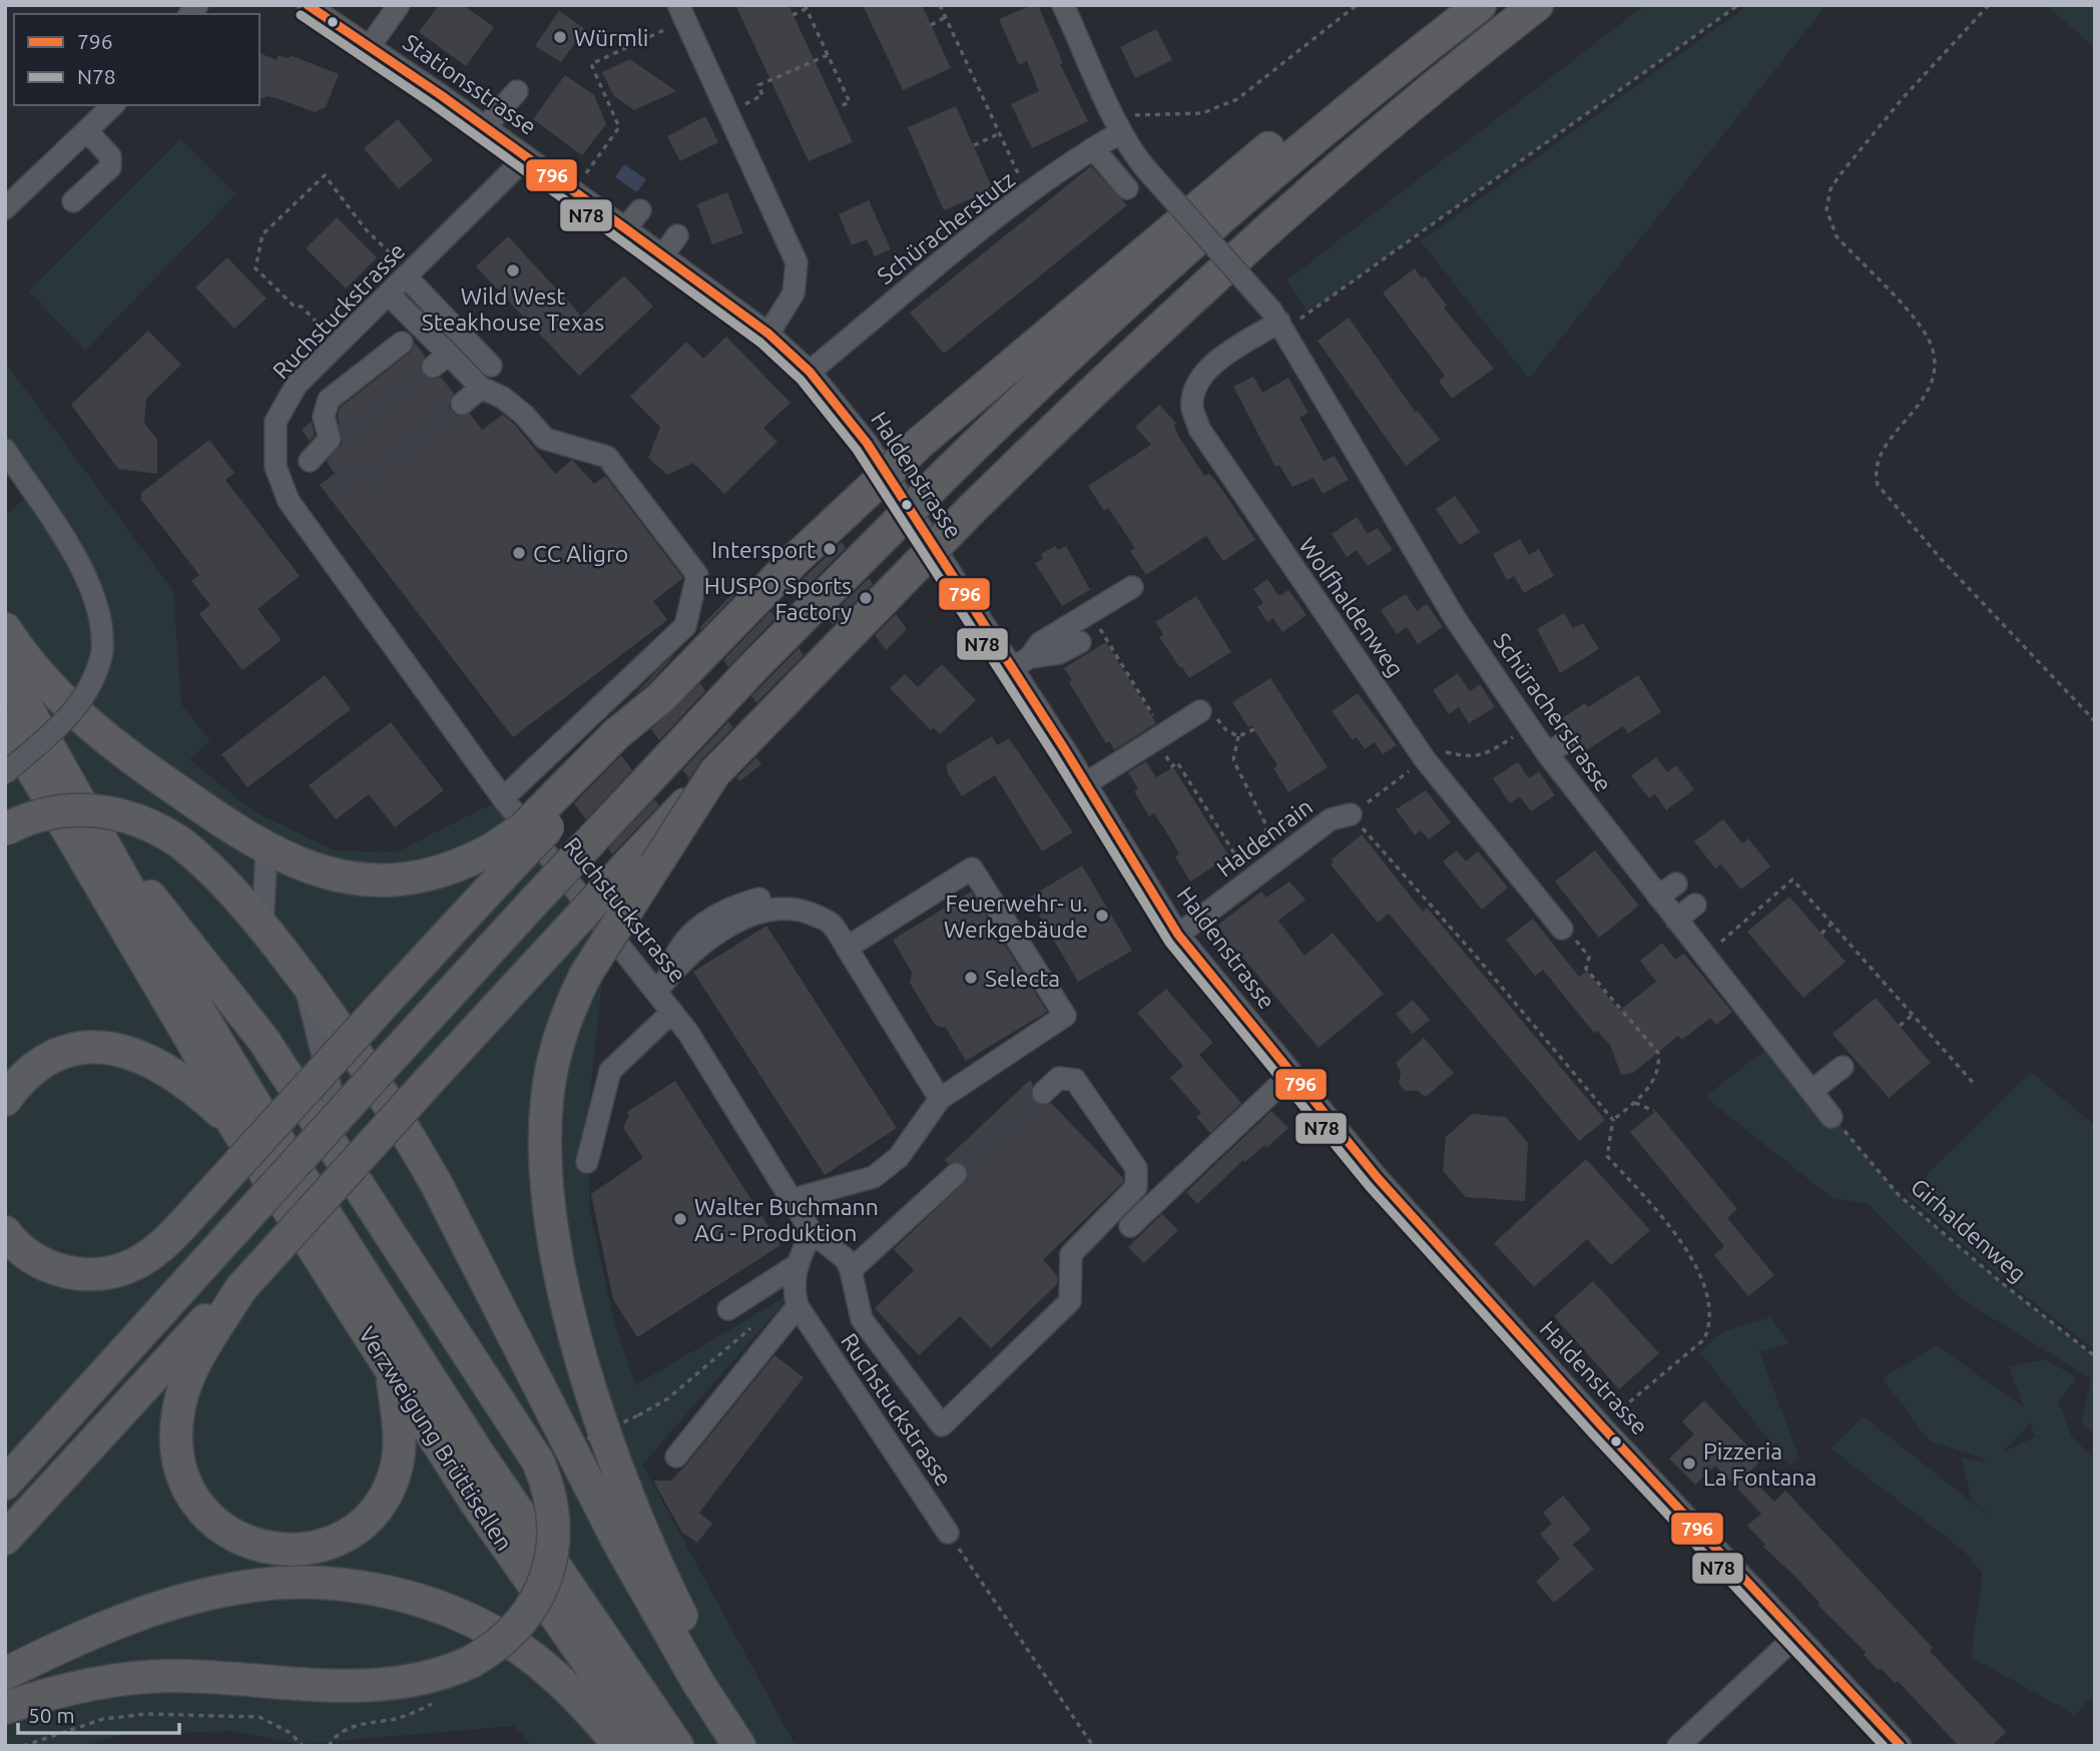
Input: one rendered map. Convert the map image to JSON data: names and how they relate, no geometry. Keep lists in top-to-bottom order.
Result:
{
  "streets": {
    "highway": ["Verzweigung Brüttisellen"],
    "street": [
      "Stationsstrasse",
      "Schüracherstutz",
      "Ruchstuckstrasse",
      "Haldenstrasse",
      "Wolfhaldenweg",
      "Schüracherstrasse",
      "Haldenrain"
    ],
    "path": ["Girhaldenweg"]
  },
  "crossings": [
    ["Stationsstrasse", "Ruchstuckstrasse"],
    ["Stationsstrasse", "Haldenstrasse"],
    ["Schüracherstutz", "Haldenstrasse"],
    ["Haldenstrasse", "Haldenrain"],
    ["Wolfhaldenweg", "Schüracherstrasse"],
    ["Schüracherstrasse", "Girhaldenweg"]
  ],
  "places": [
    "Würmli",
    "Wild West Steakhouse Texas",
    "Intersport",
    "CC Aligro",
    "HUSPO Sports Factory",
    "Feuerwehr- u. Werkgebäude",
    "Selecta",
    "Walter Buchmann AG - Produktion",
    "Pizzeria La Fontana"
  ],
  "lines": ["transit line 796", "transit line N78"],
  "legend": ["796", "N78"],
  "scale_bar": "50 m"
}
